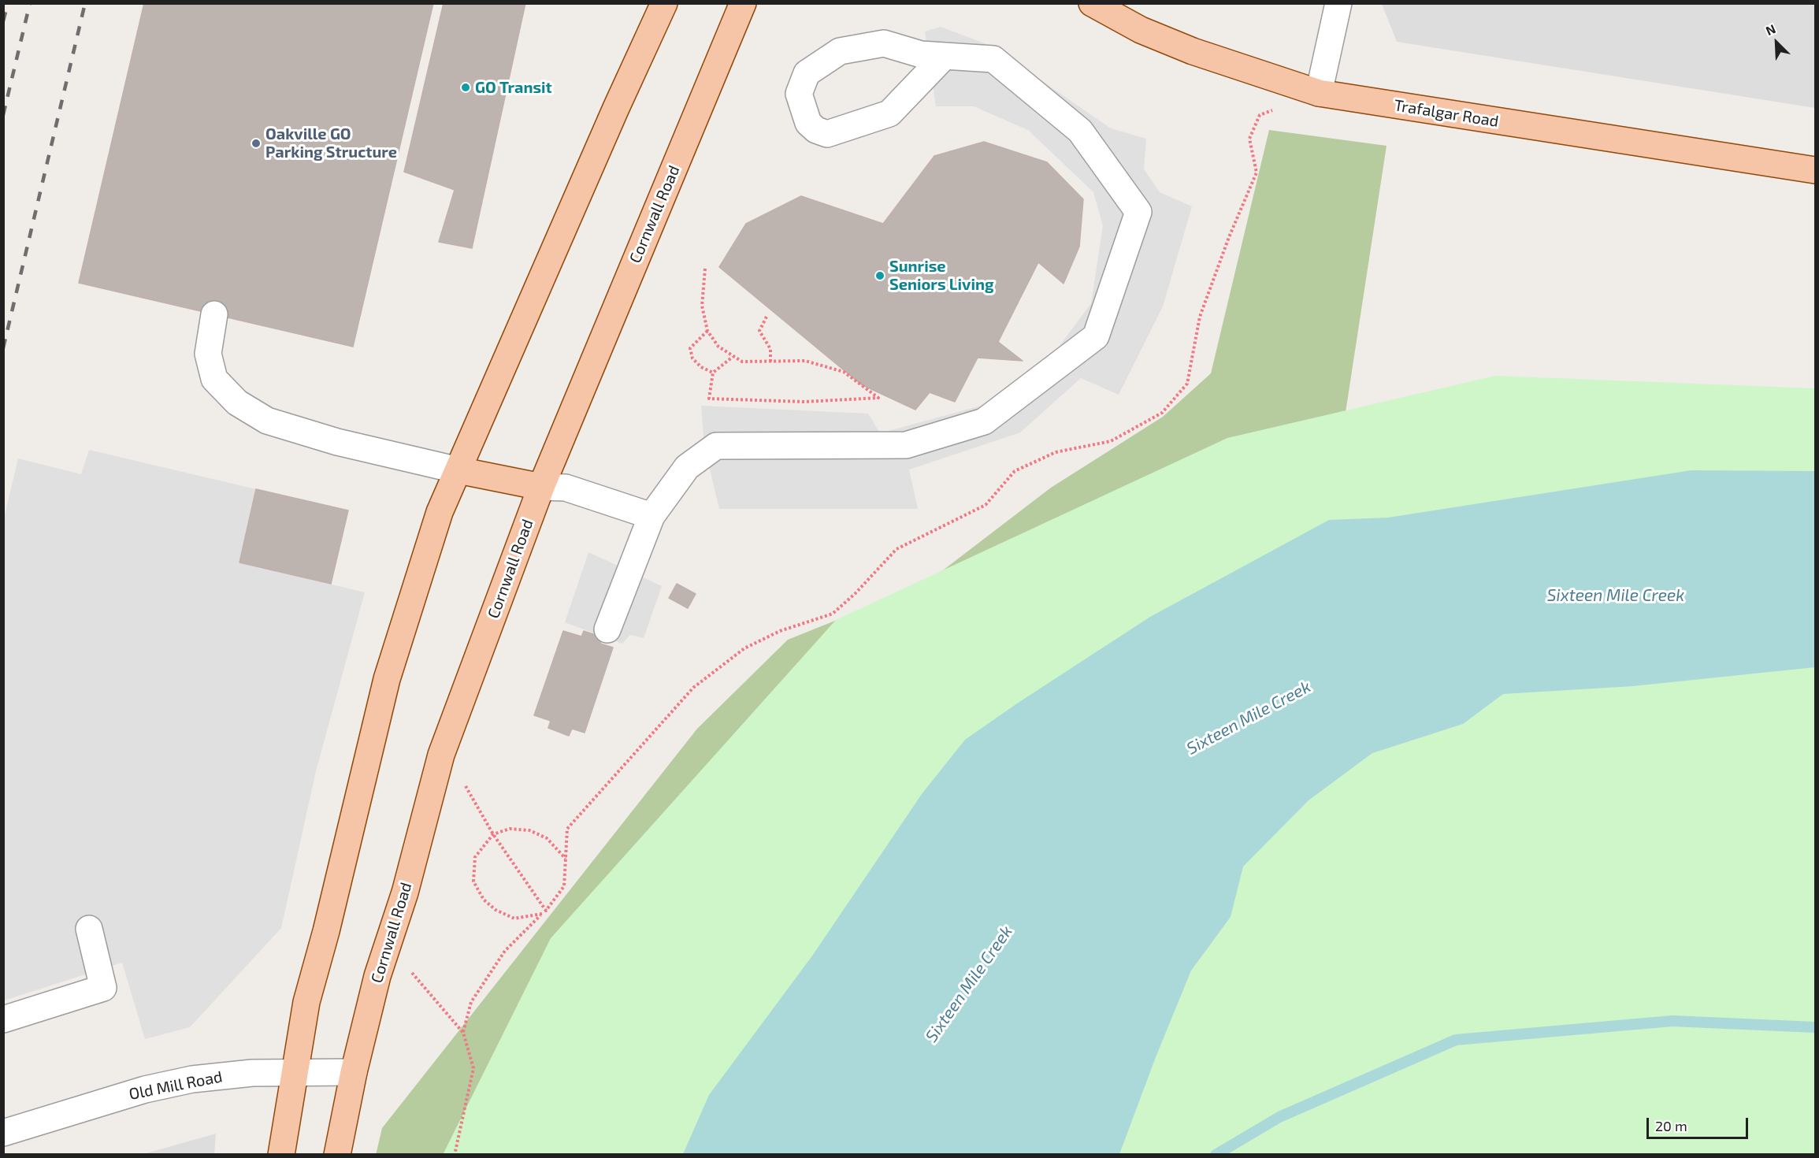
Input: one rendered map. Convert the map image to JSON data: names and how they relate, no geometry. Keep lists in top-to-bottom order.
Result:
{
  "streets": {
    "main road": ["Trafalgar Road", "Cornwall Road"],
    "street": ["Old Mill Road"]
  },
  "crossings": [
    ["Cornwall Road", "Old Mill Road"]
  ],
  "water": ["Sixteen Mile Creek"],
  "places": ["GO Transit", "Oakville GO Parking Structure", "Sunrise Seniors Living"],
  "scale_bar": "20 m",
  "north": "top left"
}
